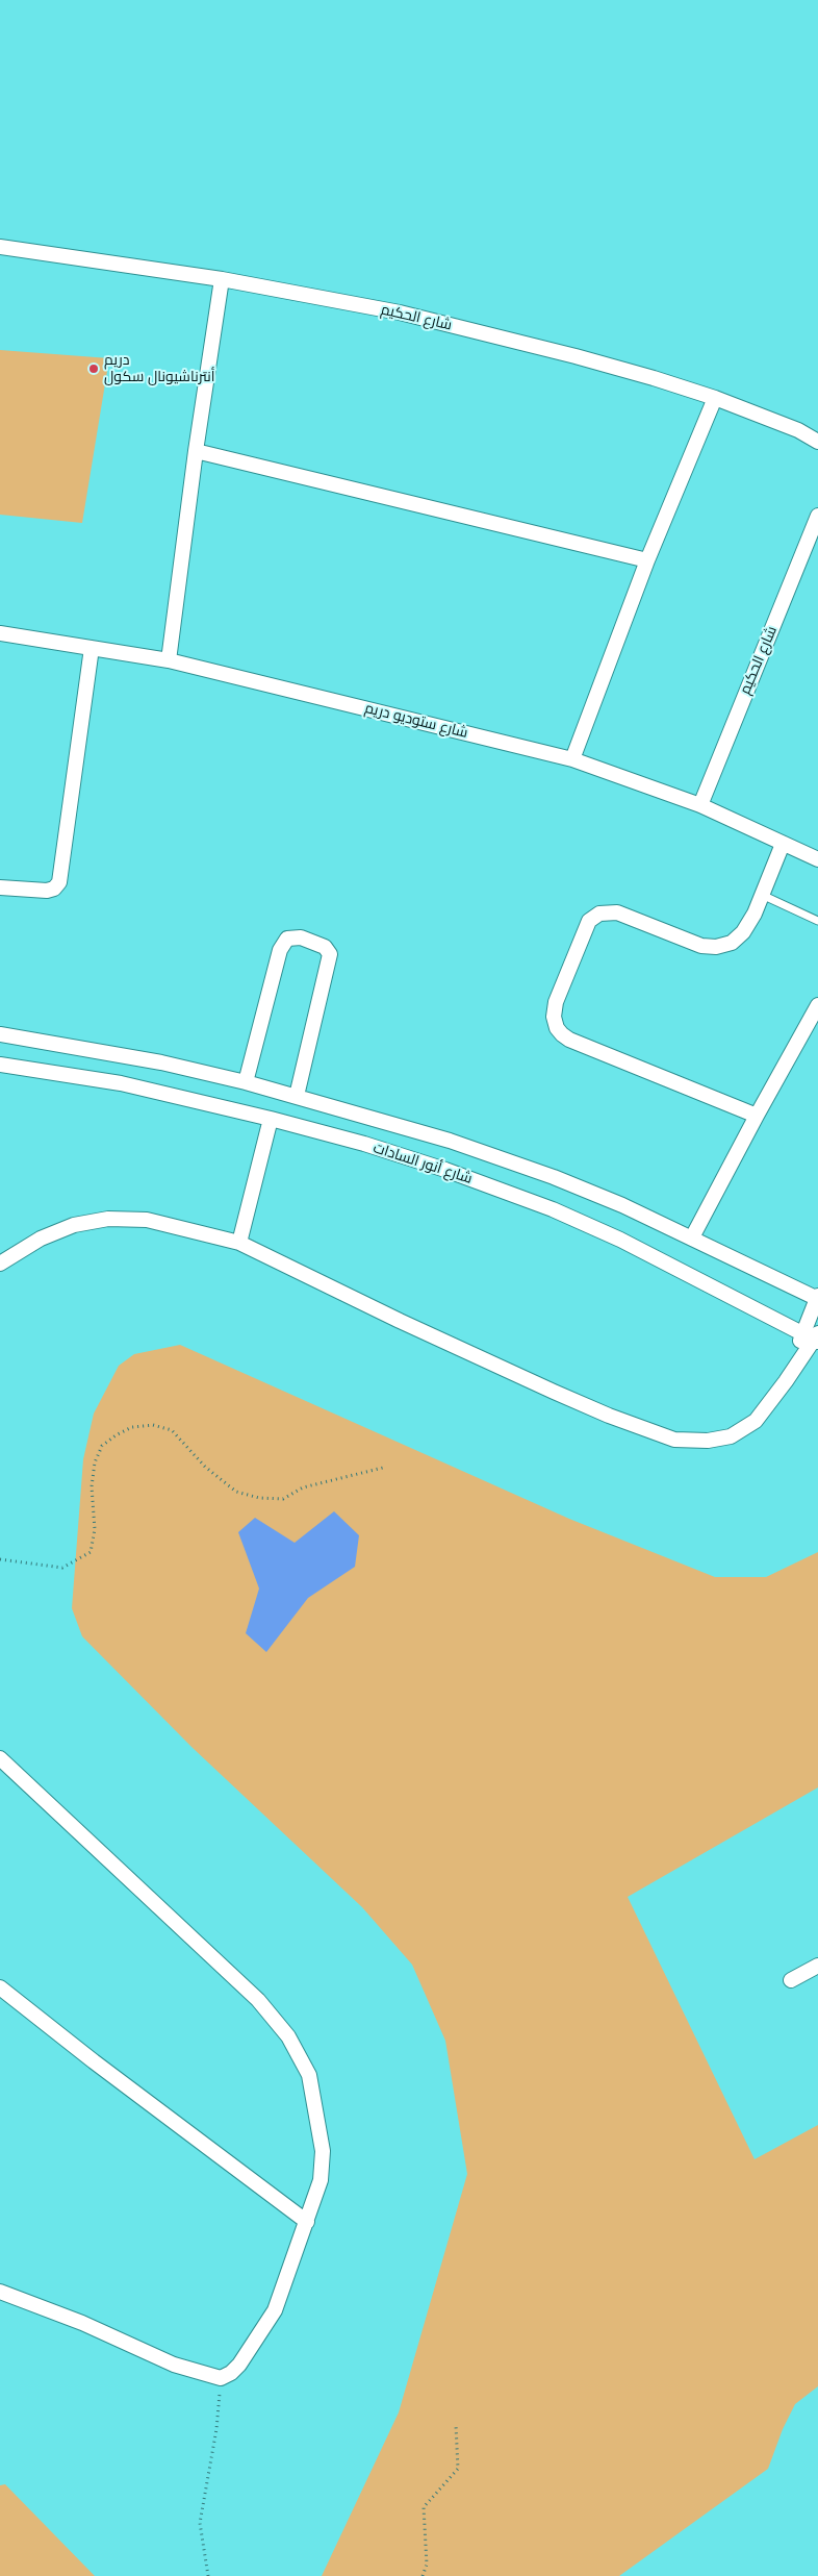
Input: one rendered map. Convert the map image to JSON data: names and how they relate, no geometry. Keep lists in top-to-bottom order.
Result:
{
  "streets": {
    "street": ["شارع الحكيم", "شارع ستوديو دريم", "شارع أنور السادات"]
  },
  "crossings": [
    ["شارع الحكيم", "شارع ستوديو دريم"]
  ],
  "places": ["دريم أنترناشيونال سكول"]
}
